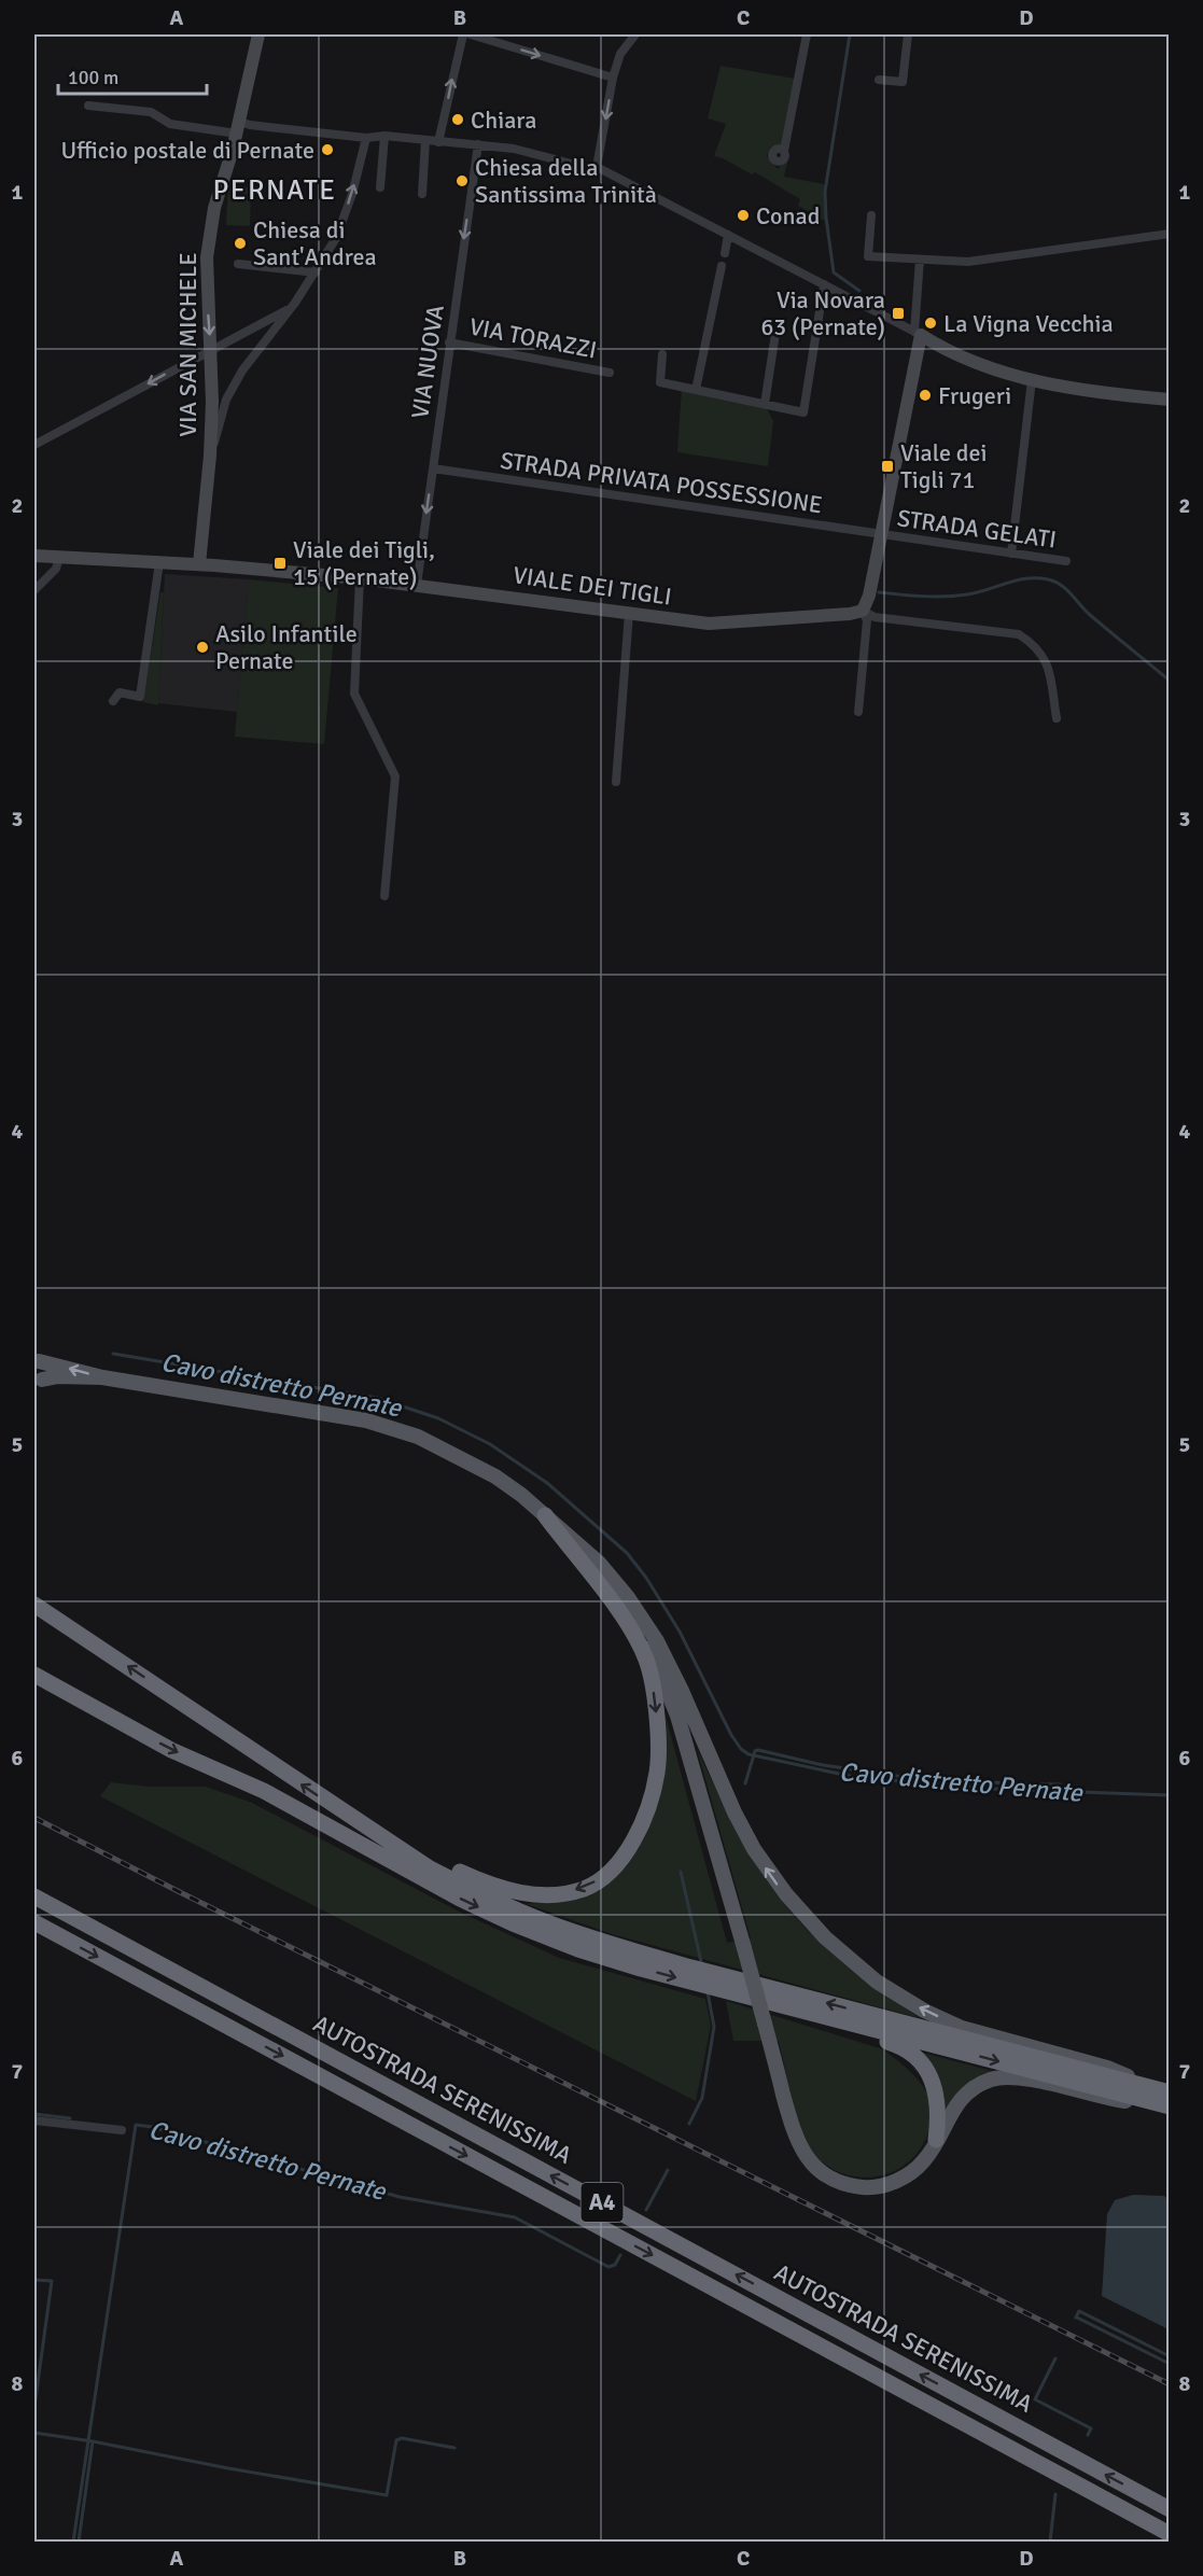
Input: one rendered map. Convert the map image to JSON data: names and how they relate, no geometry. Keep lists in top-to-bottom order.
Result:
{
  "streets": {
    "highway": ["AUTOSTRADA SERENISSIMA", "A4"],
    "main road": ["VIA SAN MICHELE", "VIALE DEI TIGLI"],
    "street": [
      "VIA TORAZZI",
      "VIA NUOVA",
      "STRADA PRIVATA POSSESSIONE",
      "STRADA GELATI"
    ]
  },
  "crossings": [
    ["VIA TORAZZI", "VIA NUOVA"],
    ["VIA SAN MICHELE", "VIALE DEI TIGLI"],
    ["VIA NUOVA", "STRADA PRIVATA POSSESSIONE"],
    ["VIA NUOVA", "VIALE DEI TIGLI"],
    ["STRADA PRIVATA POSSESSIONE", "STRADA GELATI"]
  ],
  "one_way": ["VIA SAN MICHELE", "VIA NUOVA"],
  "districts": ["PERNATE"],
  "water": ["Cavo distretto Pernate"],
  "places": {
    "other": [
      "Chiara",
      "Ufficio postale di Pernate",
      "Chiesa della Santissima Trinità",
      "Conad",
      "Chiesa di Sant'Andrea",
      "La Vigna Vecchia",
      "Frugeri",
      "Asilo Infantile Pernate"
    ],
    "transit": ["Via Novara 63 (Pernate)", "Viale dei Tigli 71", "Viale dei Tigli, 15 (Pernate)"]
  },
  "scale_bar": "100 m",
  "grid": {
    "columns": [
      "A",
      "B",
      "C",
      "D"
    ],
    "rows": [
      "1",
      "2",
      "3",
      "4",
      "5",
      "6",
      "7",
      "8"
    ]
  }
}
